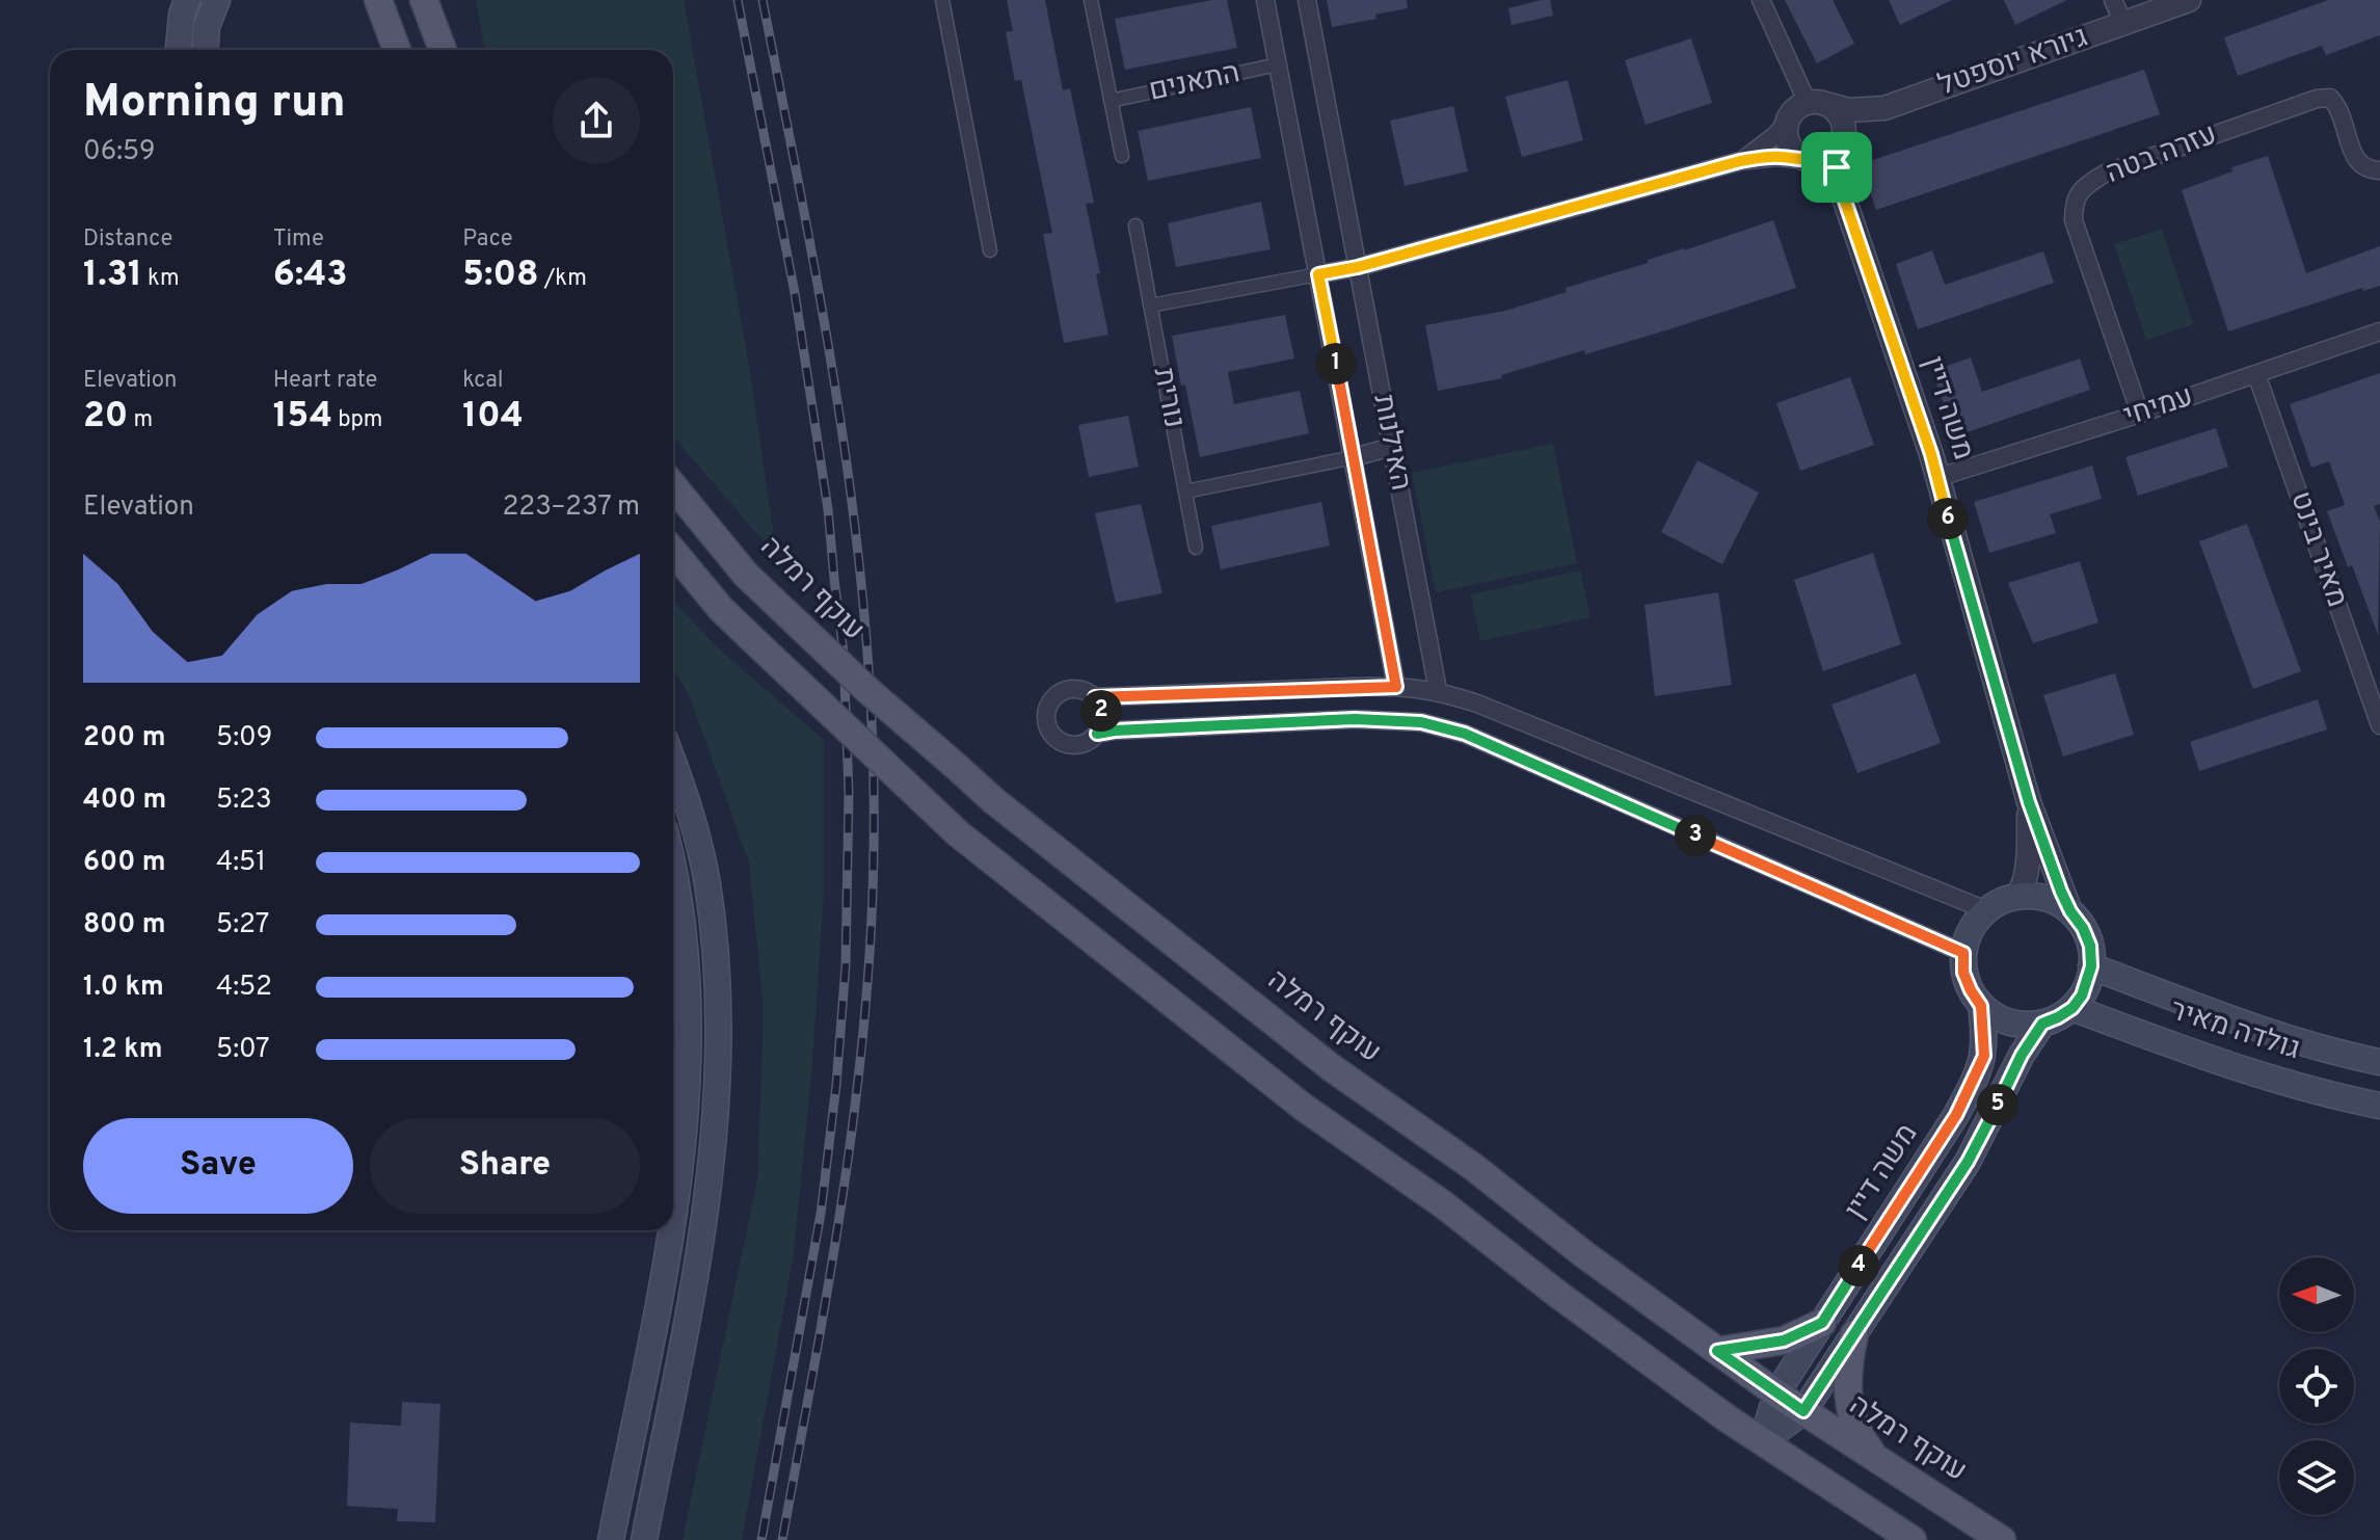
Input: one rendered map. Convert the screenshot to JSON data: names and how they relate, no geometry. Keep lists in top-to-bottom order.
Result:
{
  "streets": {
    "main road": ["משה דיין", "עוקף רמלה", "גולדה מאיר"],
    "street": [
      "גיורא יוספטל",
      "התאנים",
      "עזרה בטה",
      "נורית",
      "עמיחי",
      "האילנות",
      "מאיר בינט"
    ]
  },
  "crossings": [
    ["גיורא יוספטל", "משה דיין"],
    ["התאנים", "האילנות"],
    ["עזרה בטה", "עמיחי"],
    ["עמיחי", "משה דיין"],
    ["עמיחי", "מאיר בינט"],
    ["משה דיין", "עוקף רמלה"],
    ["משה דיין", "גולדה מאיר"]
  ],
  "north": "left",
  "page": {
    "heading": ["Morning run", "06:59"],
    "stats": [
      ["Distance", "1.31 km"],
      ["Time", "6:43"],
      ["Pace", "5:08 /km"],
      ["Elevation", "20 m"],
      ["Heart rate", "154 bpm"],
      ["kcal", "104"]
    ],
    "pins": [
      "1",
      "6",
      "2",
      "3",
      "5",
      "4"
    ],
    "chart": ["Elevation", "223–237 m"],
    "list": [
      {
        "name": "200 m",
        "note": "5:09"
      },
      {
        "name": "400 m",
        "note": "5:23"
      },
      {
        "name": "600 m",
        "note": "4:51"
      },
      {
        "name": "800 m",
        "note": "5:27"
      },
      {
        "name": "1.0 km",
        "note": "4:52"
      },
      {
        "name": "1.2 km",
        "note": "5:07"
      }
    ],
    "buttons": ["Save", "Share"]
  }
}
